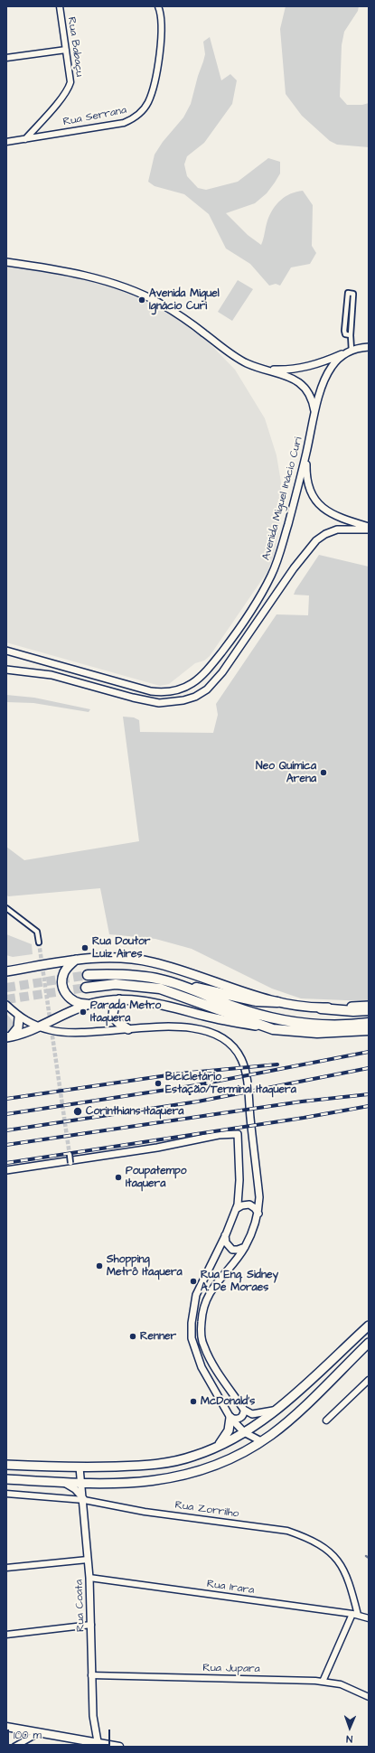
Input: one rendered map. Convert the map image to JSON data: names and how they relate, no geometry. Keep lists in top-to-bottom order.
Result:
{
  "streets": {
    "street": [
      "Rua Babaçu",
      "Rua Serrana",
      "Avenida Miguel Inácio Curi",
      "Rua Zorrilho",
      "Rua Irara",
      "Rua Coata",
      "Rua Jupara"
    ]
  },
  "crossings": [
    ["Rua Babaçu", "Rua Serrana"],
    ["Rua Zorrilho", "Rua Irara"],
    ["Rua Zorrilho", "Rua Coata"],
    ["Rua Irara", "Rua Coata"],
    ["Rua Coata", "Rua Jupara"]
  ],
  "places": [
    "Avenida Miguel Ignácio Curi",
    "Neo Química Arena",
    "Rua Doutor Luiz Aires",
    "Parada Metro Itaquera",
    "Bicicletário Estação/Terminal Itaquera",
    "Corinthians-Itaquera",
    "Poupatempo Itaquera",
    "Shopping Metrô Itaquera",
    "Rua Eng. Sidney A. De Moraes",
    "Renner",
    "McDonald's"
  ],
  "scale_bar": "100 m",
  "north": "bottom"
}
